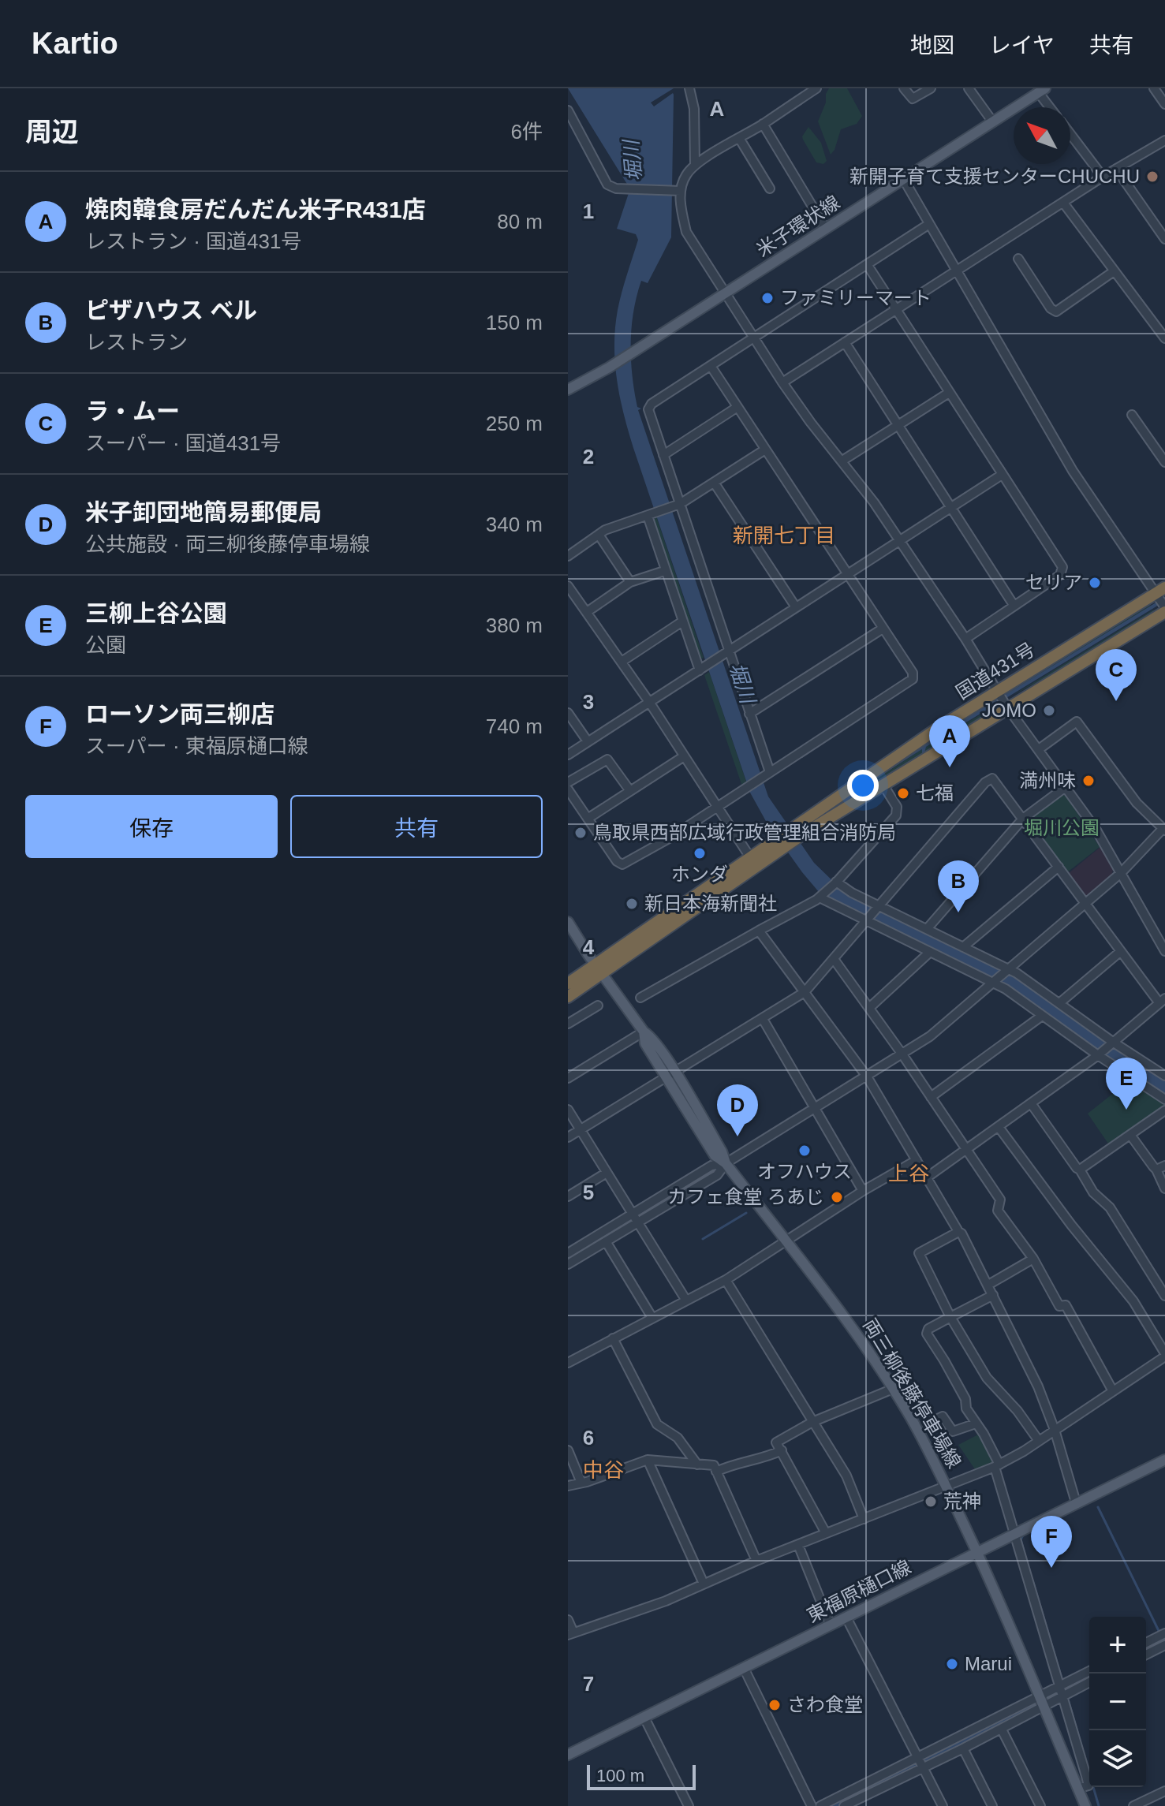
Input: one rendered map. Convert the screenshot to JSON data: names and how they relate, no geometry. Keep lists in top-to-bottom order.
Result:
{
  "streets": {
    "highway": ["国道431号"],
    "main road": ["米子環状線", "両三柳後藤停車場線", "東福原樋口線"]
  },
  "crossings": [
    ["国道431号", "両三柳後藤停車場線"],
    ["両三柳後藤停車場線", "東福原樋口線"]
  ],
  "districts": ["新開七丁目", "上谷", "中谷"],
  "water": ["堀川"],
  "parks": ["堀川公園"],
  "places": [
    "新開子育て支援センターCHUCHU",
    "ファミリーマート",
    "セリア",
    "JOMO",
    "満州味",
    "七福",
    "鳥取県西部広域行政管理組合消防局",
    "ホンダ",
    "新日本海新聞社",
    "オフハウス",
    "カフェ食堂 ろあじ",
    "荒神",
    "Marui",
    "さわ食堂"
  ],
  "scale_bar": "100 m",
  "north": "top left",
  "page": {
    "header": "Kartio",
    "nav": ["地図", "レイヤ", "共有"],
    "heading": ["周辺", "6件"],
    "list": [
      {
        "mark": "A",
        "name": "焼肉韓食房だんだん米子R431店",
        "note": "レストラン · 国道431号",
        "value": "80 m"
      },
      {
        "mark": "B",
        "name": "ピザハウス ベル",
        "note": "レストラン",
        "value": "150 m"
      },
      {
        "mark": "C",
        "name": "ラ・ムー",
        "note": "スーパー · 国道431号",
        "value": "250 m"
      },
      {
        "mark": "D",
        "name": "米子卸団地簡易郵便局",
        "note": "公共施設 · 両三柳後藤停車場線",
        "value": "340 m"
      },
      {
        "mark": "E",
        "name": "三柳上谷公園",
        "note": "公園",
        "value": "380 m"
      },
      {
        "mark": "F",
        "name": "ローソン両三柳店",
        "note": "スーパー · 東福原樋口線",
        "value": "740 m"
      }
    ],
    "pins": [
      "C",
      "A",
      "B",
      "E",
      "D",
      "F"
    ],
    "buttons": ["保存", "共有"],
    "map_buttons": ["+", "−"],
    "scale": "100 m"
  },
  "grid": {
    "columns": ["A"],
    "rows": [
      "1",
      "2",
      "3",
      "4",
      "5",
      "6",
      "7"
    ]
  }
}
